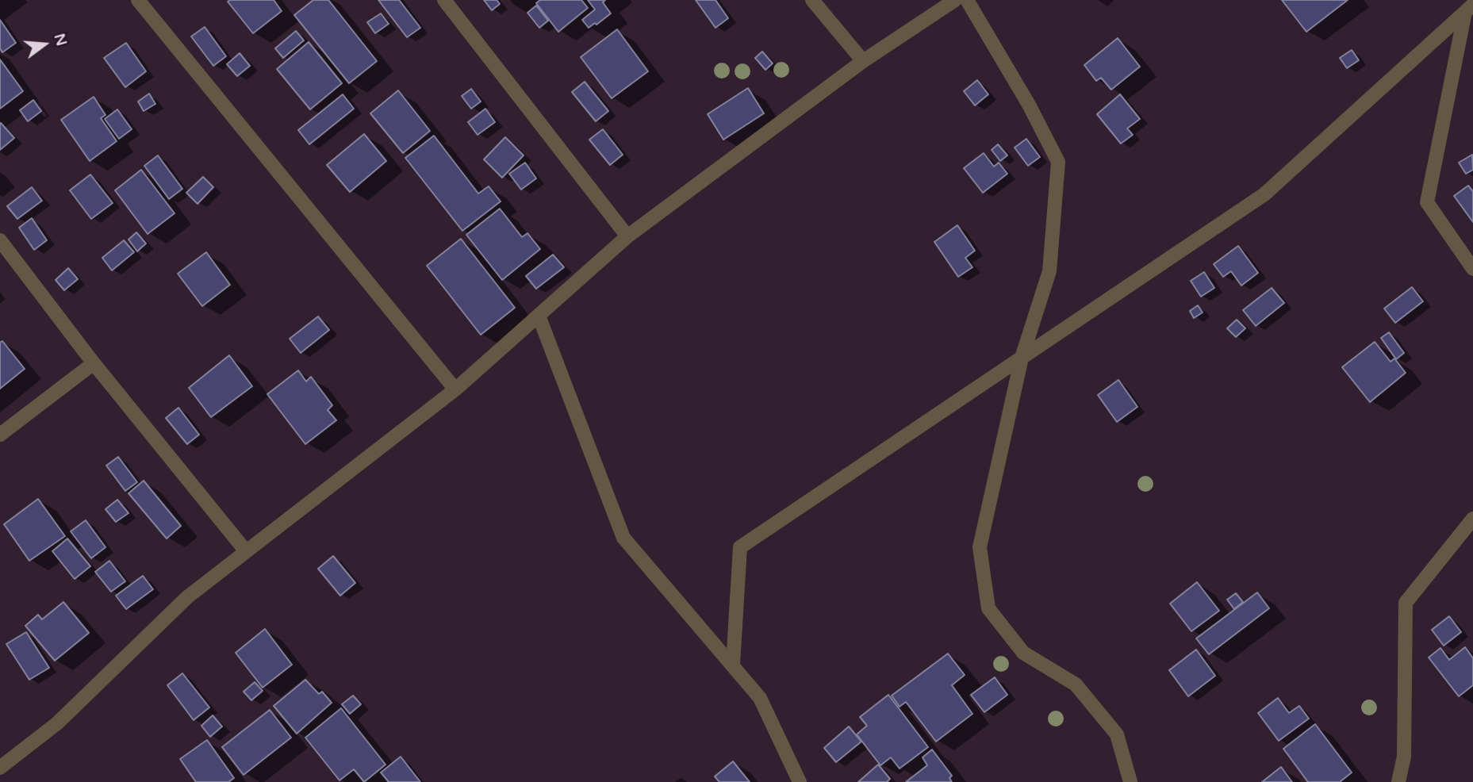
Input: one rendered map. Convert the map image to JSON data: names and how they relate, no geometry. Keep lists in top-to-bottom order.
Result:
{
  "north": "right"
}
